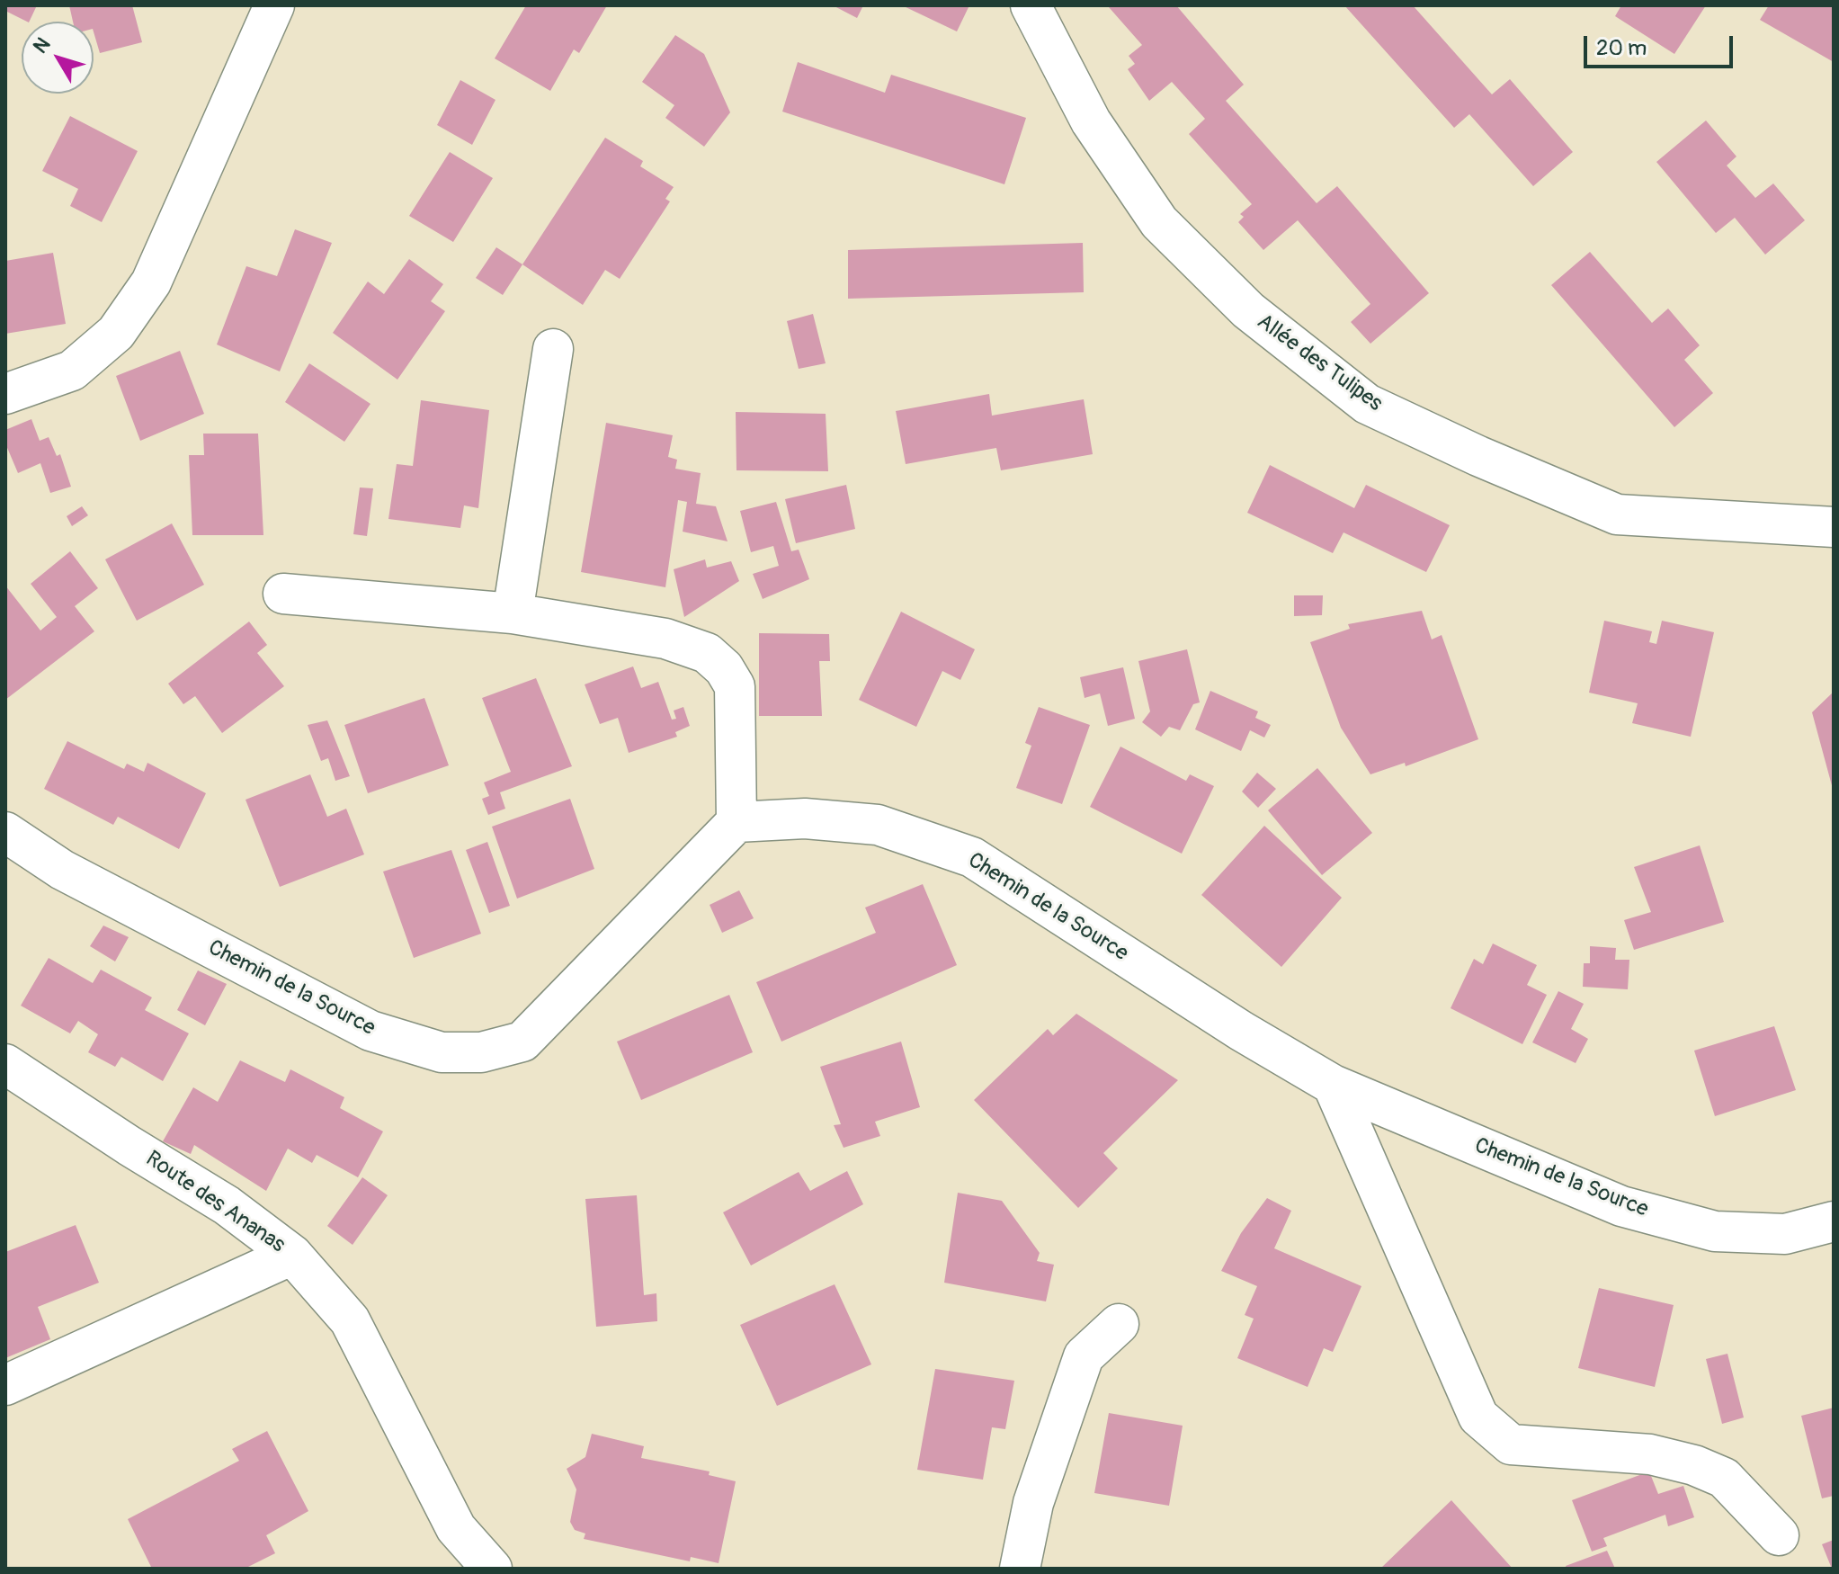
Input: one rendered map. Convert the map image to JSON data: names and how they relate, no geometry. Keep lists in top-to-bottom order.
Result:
{
  "streets": {
    "street": ["Allée des Tulipes", "Chemin de la Source", "Route des Ananas"]
  },
  "scale_bar": "20 m",
  "north": "top left"
}
